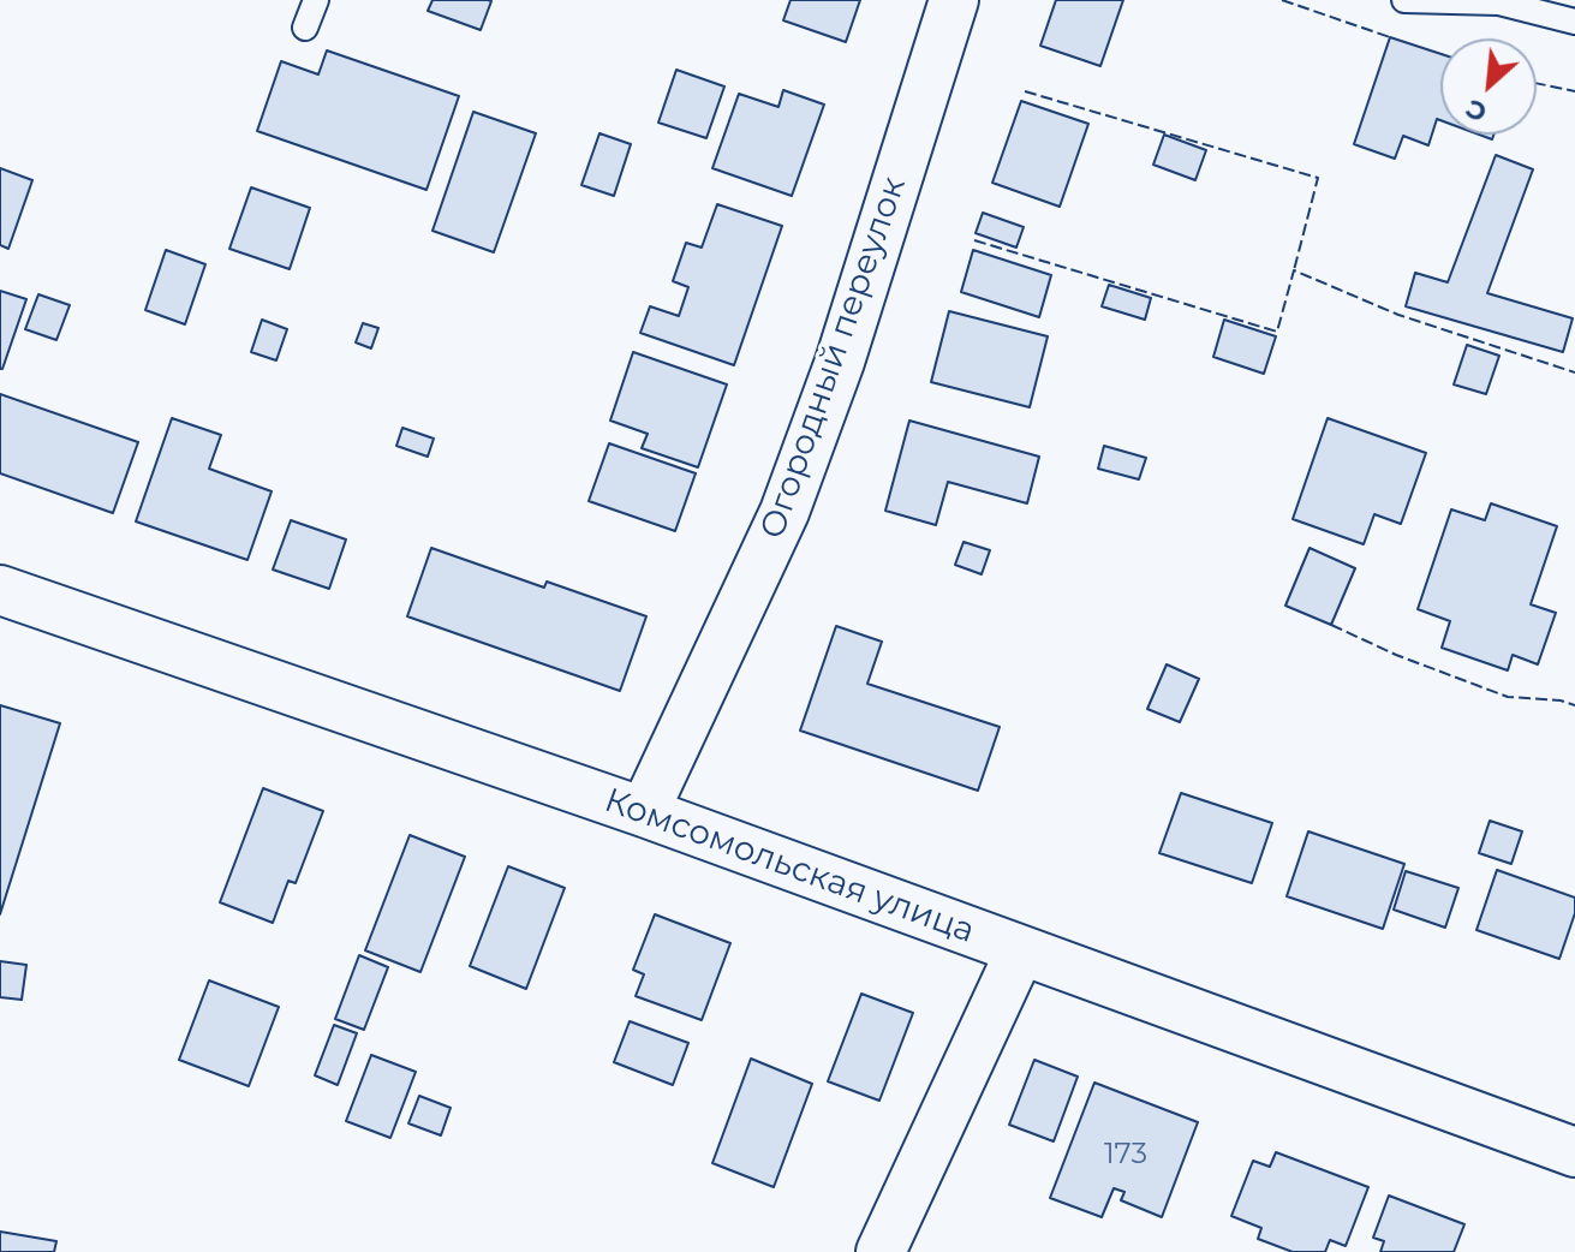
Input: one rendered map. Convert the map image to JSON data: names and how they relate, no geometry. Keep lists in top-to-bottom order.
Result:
{
  "streets": {
    "street": ["Огородный переулок", "Комсомольская улица"]
  },
  "crossings": [
    ["Огородный переулок", "Комсомольская улица"]
  ],
  "house_numbers": ["173"],
  "north": "bottom left"
}
